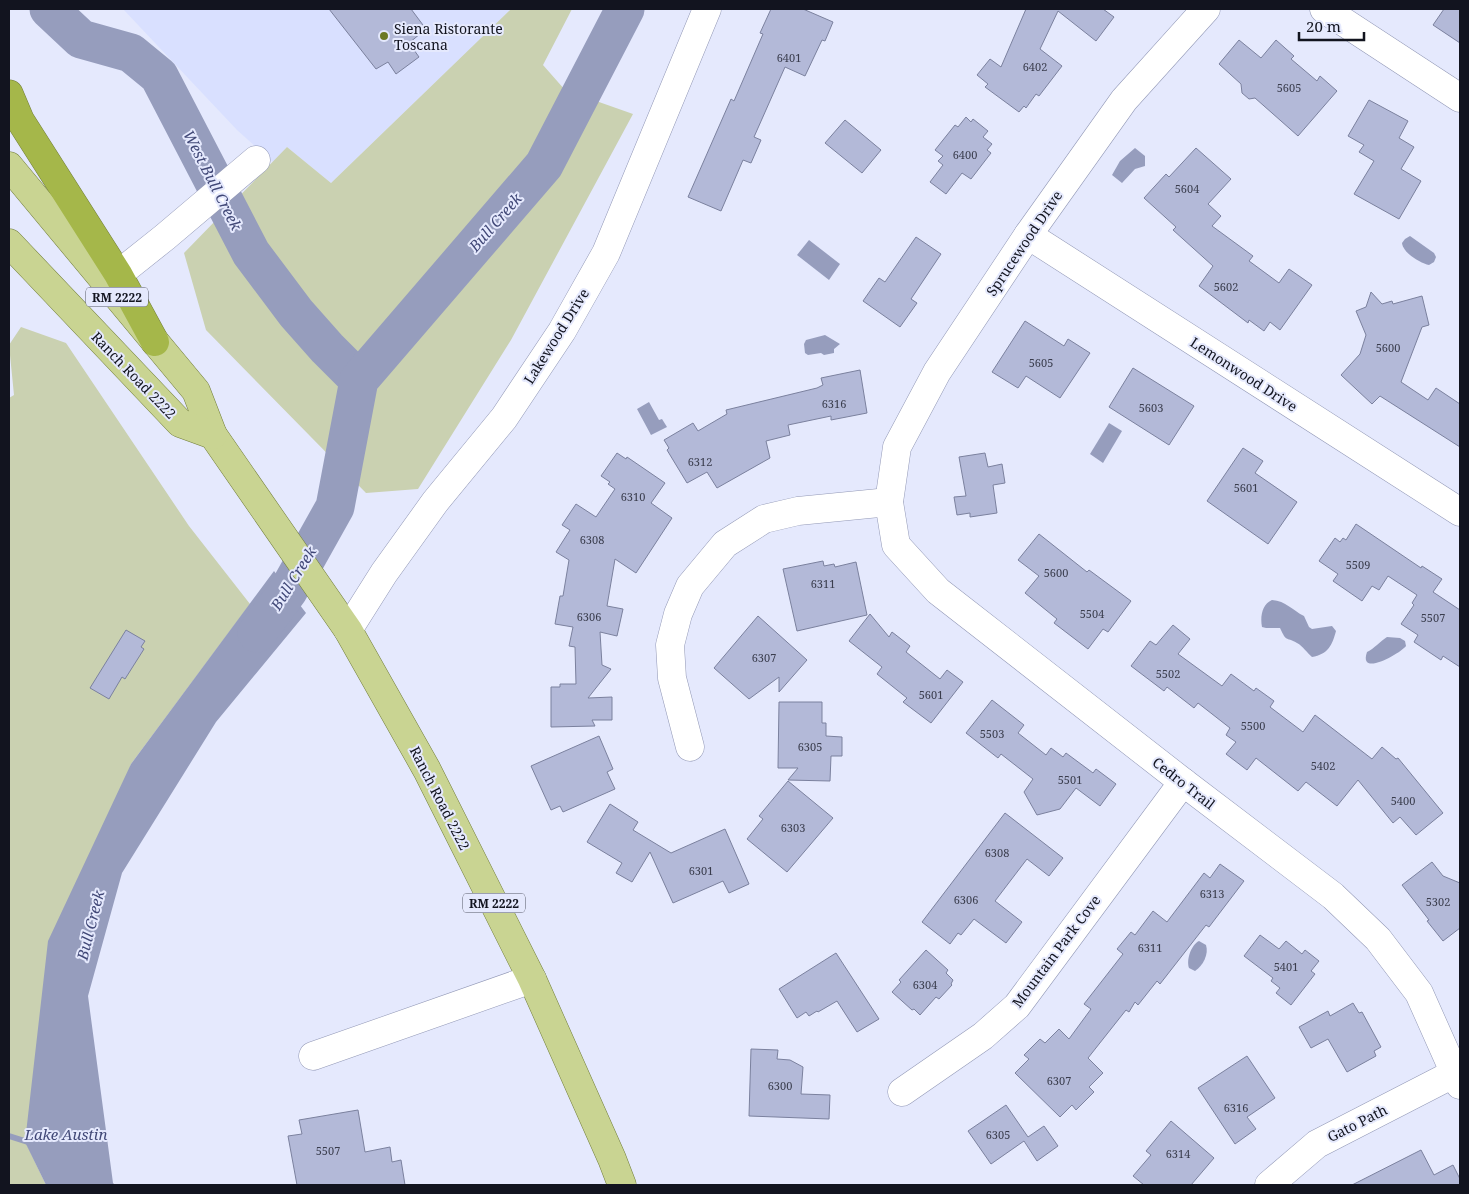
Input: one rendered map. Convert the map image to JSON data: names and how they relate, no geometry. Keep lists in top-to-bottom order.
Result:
{
  "streets": {
    "main road": ["RM 2222", "Ranch Road 2222"],
    "street": [
      "Sprucewood Drive",
      "Lakewood Drive",
      "Lemonwood Drive",
      "Cedro Trail",
      "Mountain Park Cove",
      "Gato Path"
    ]
  },
  "crossings": [
    ["Sprucewood Drive", "Lemonwood Drive"],
    ["Sprucewood Drive", "Cedro Trail"],
    ["Lakewood Drive", "Ranch Road 2222"],
    ["Cedro Trail", "Mountain Park Cove"],
    ["Cedro Trail", "Gato Path"]
  ],
  "water": ["West Bull Creek", "Bull Creek", "Lake Austin"],
  "places": ["Siena Ristorante Toscana"],
  "house_numbers": [
    "6401",
    "6402",
    "5605",
    "6400",
    "5604",
    "5602",
    "5600",
    "5605",
    "6316",
    "5603",
    "6312",
    "5601",
    "6310",
    "6308",
    "5509",
    "5600",
    "6311",
    "5504",
    "6306",
    "5507",
    "6307",
    "5502",
    "5601",
    "5500",
    "5503",
    "6305",
    "5402",
    "5501",
    "5400",
    "6303",
    "6308",
    "6301",
    "6313",
    "6306",
    "5302",
    "6311",
    "5401",
    "6304",
    "6307",
    "6300",
    "6316",
    "6305",
    "5507",
    "6314"
  ],
  "scale_bar": "20 m"
}
